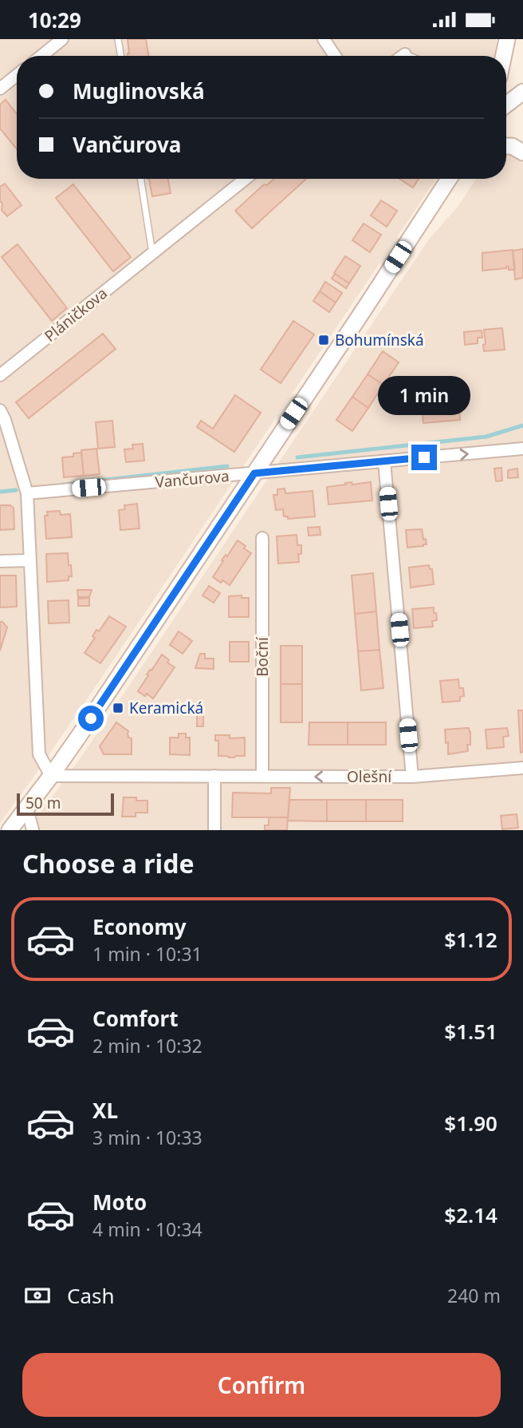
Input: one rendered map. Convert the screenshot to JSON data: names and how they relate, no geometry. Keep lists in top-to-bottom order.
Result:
{
  "streets": {
    "street": [
      "Pláničkova",
      "Vančurova",
      "Boční",
      "Olešní"
    ]
  },
  "crossings": [
    ["Boční", "Olešní"]
  ],
  "places": {
    "transit": ["Bohumínská", "Keramická"]
  },
  "scale_bar": "50 m",
  "page": {
    "status": "10:29",
    "banner": ["Muglinovská", "Vančurova"],
    "bubble": "1 min",
    "scale": "50 m",
    "heading": "Choose a ride",
    "list": [
      {
        "name": "Economy",
        "note": "1 min · 10:31",
        "value": "$1.12"
      },
      {
        "name": "Comfort",
        "note": "2 min · 10:32",
        "value": "$1.51"
      },
      {
        "name": "XL",
        "note": "3 min · 10:33",
        "value": "$1.90"
      },
      {
        "name": "Moto",
        "note": "4 min · 10:34",
        "value": "$2.14"
      }
    ],
    "pay": ["Cash", "240 m"],
    "buttons": "Confirm"
  }
}
